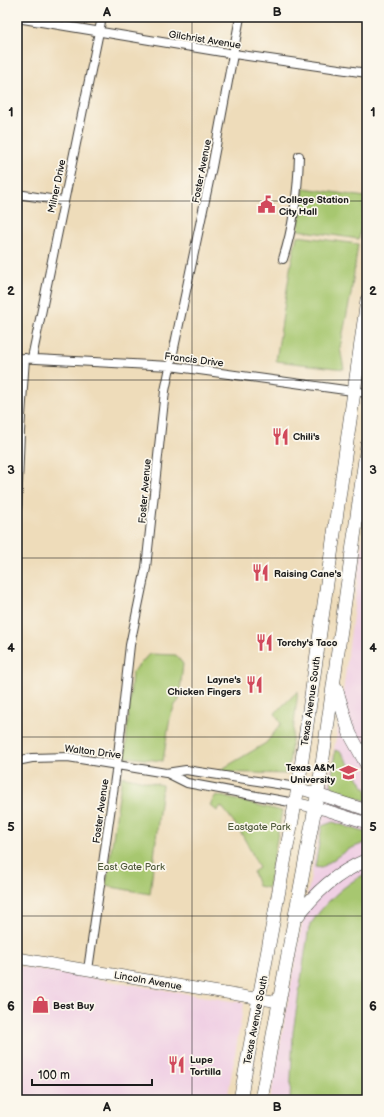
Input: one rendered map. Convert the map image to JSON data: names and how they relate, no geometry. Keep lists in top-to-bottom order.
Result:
{
  "streets": {
    "main road": ["Texas Avenue South"],
    "street": [
      "Gilchrist Avenue",
      "Foster Avenue",
      "Milner Drive",
      "Francis Drive",
      "Walton Drive",
      "Lincoln Avenue"
    ]
  },
  "crossings": [
    ["Gilchrist Avenue", "Foster Avenue"],
    ["Gilchrist Avenue", "Milner Drive"],
    ["Foster Avenue", "Francis Drive"],
    ["Foster Avenue", "Walton Drive"],
    ["Foster Avenue", "Lincoln Avenue"],
    ["Milner Drive", "Francis Drive"],
    ["Francis Drive", "Texas Avenue South"],
    ["Texas Avenue South", "Walton Drive"],
    ["Texas Avenue South", "Lincoln Avenue"]
  ],
  "parks": ["Eastgate Park", "East Gate Park"],
  "places": {
    "public building": ["College Station City Hall"],
    "restaurant": [
      "Chili's",
      "Raising Cane's",
      "Torchy's Taco",
      "Layne's Chicken Fingers",
      "Lupe Tortilla"
    ],
    "school or university": ["Texas A&M University"],
    "shop": ["Best Buy"]
  },
  "scale_bar": "100 m",
  "grid": {
    "columns": ["A", "B"],
    "rows": [
      "1",
      "2",
      "3",
      "4",
      "5",
      "6"
    ]
  }
}
